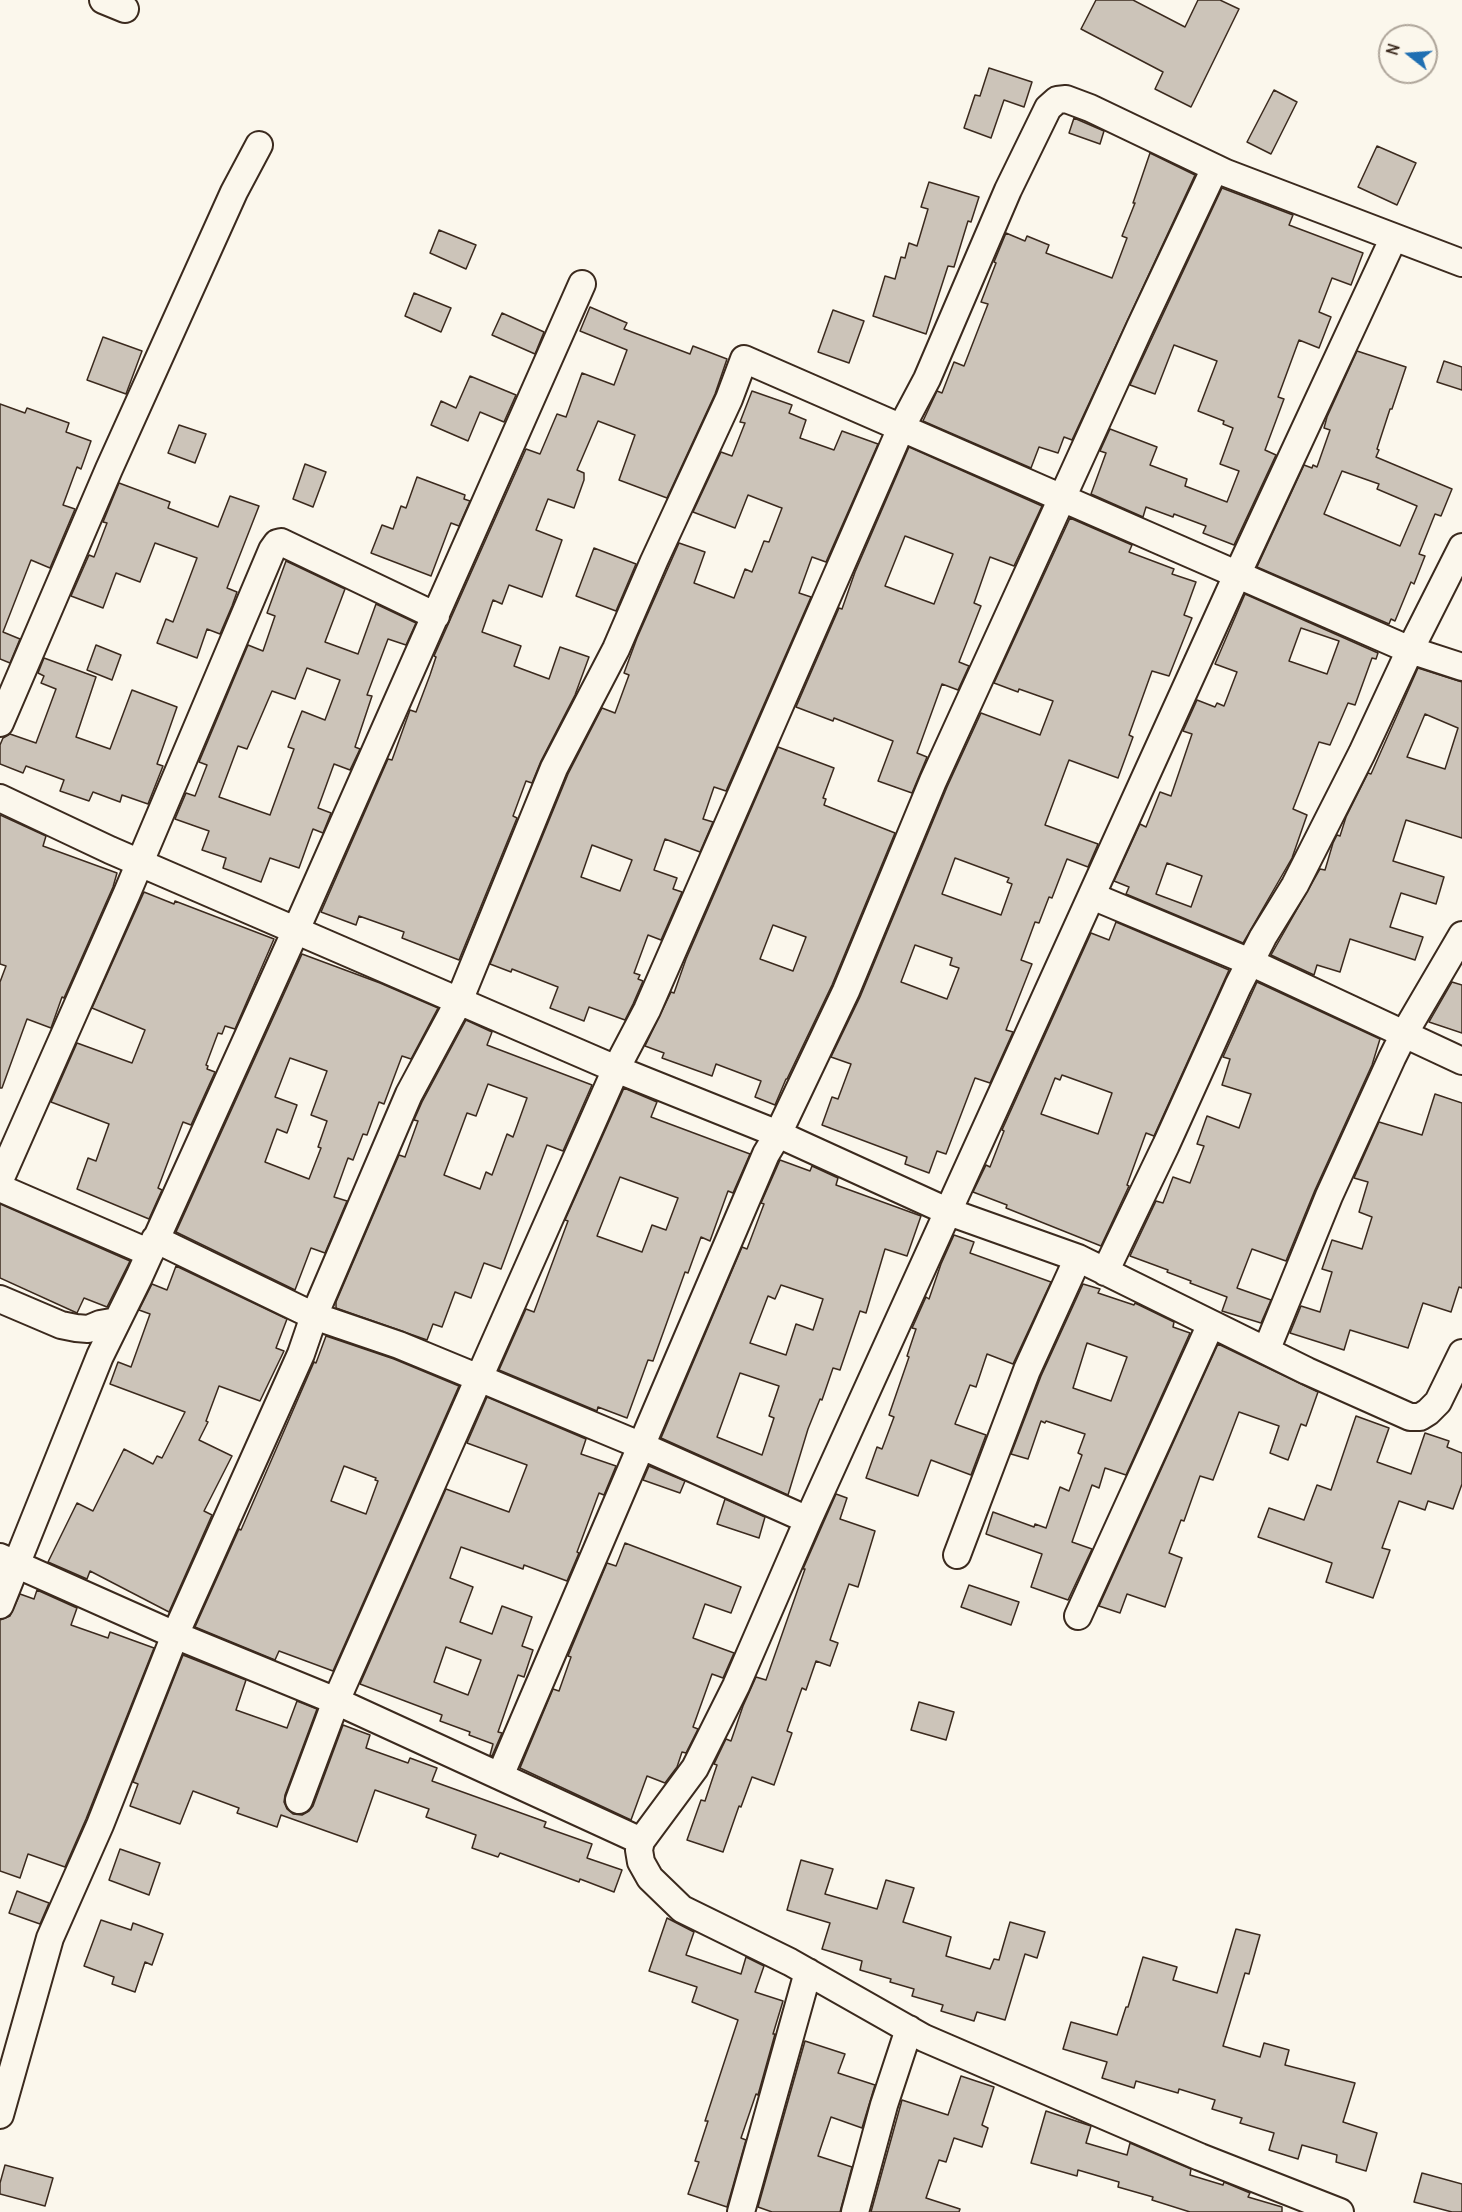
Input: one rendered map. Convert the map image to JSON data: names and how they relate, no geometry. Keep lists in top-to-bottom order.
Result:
{
  "north": "left"
}
